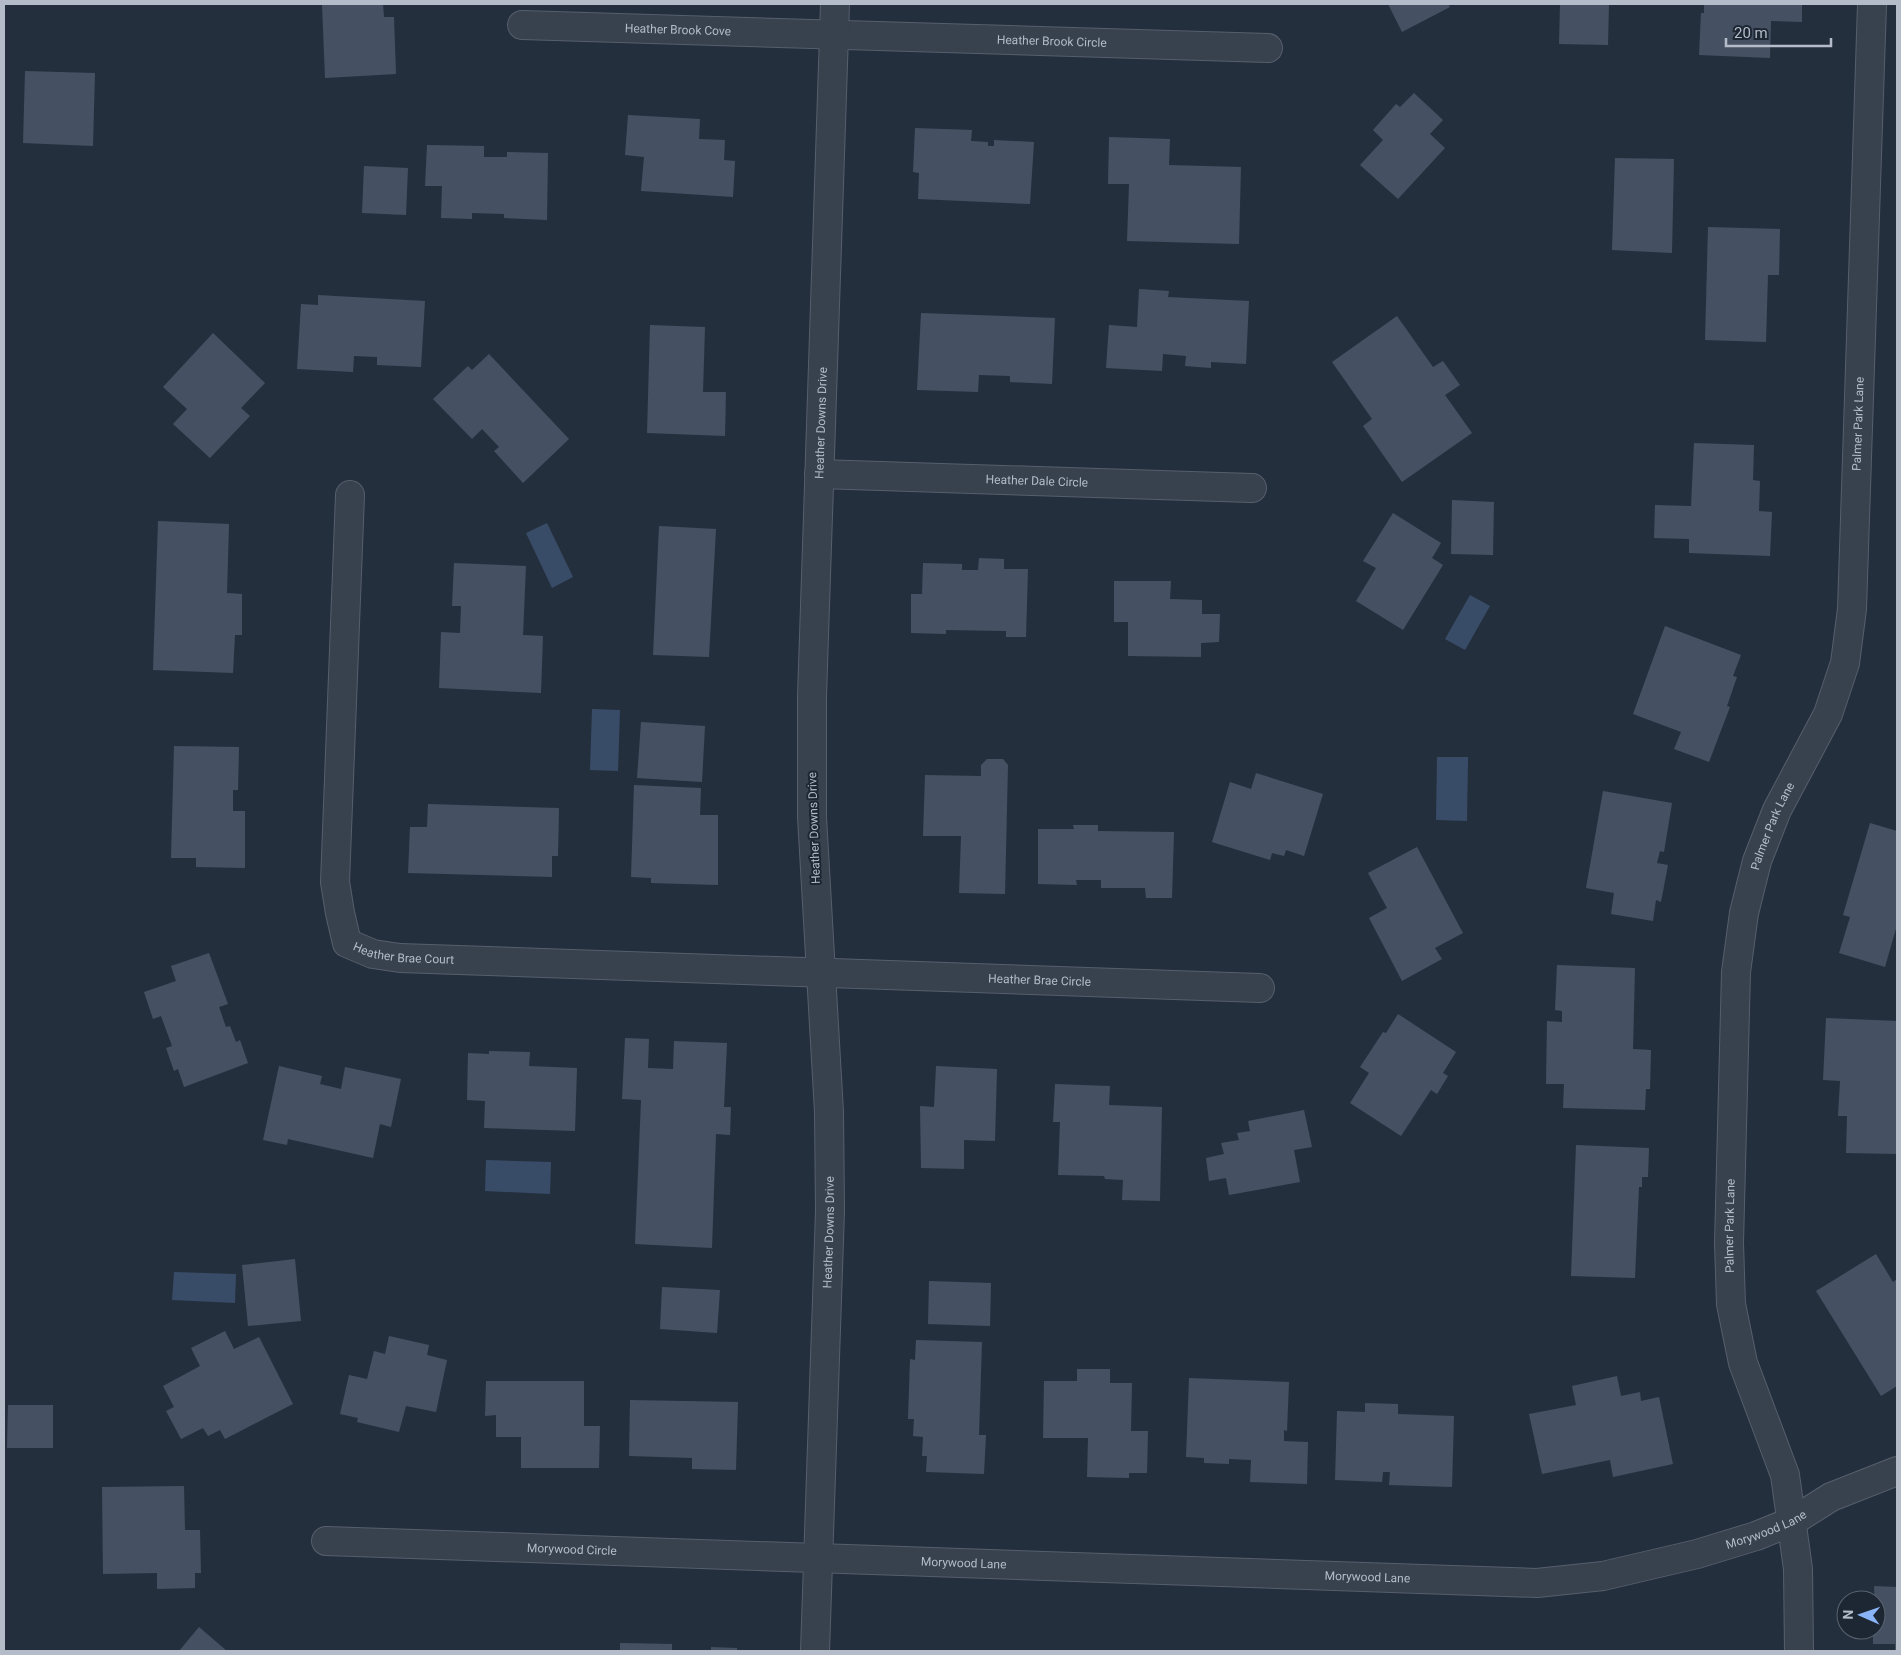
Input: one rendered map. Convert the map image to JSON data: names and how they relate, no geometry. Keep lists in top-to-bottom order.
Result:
{
  "streets": {
    "street": [
      "Heather Brook Cove",
      "Heather Brook Circle",
      "Heather Downs Drive",
      "Palmer Park Lane",
      "Heather Dale Circle",
      "Heather Brae Court",
      "Heather Brae Circle",
      "Morywood Lane",
      "Morywood Circle"
    ]
  },
  "crossings": [
    ["Heather Brook Cove", "Heather Brook Circle"],
    ["Heather Brook Cove", "Heather Downs Drive"],
    ["Heather Brook Circle", "Heather Downs Drive"],
    ["Heather Downs Drive", "Heather Dale Circle"],
    ["Heather Downs Drive", "Heather Brae Court"],
    ["Heather Downs Drive", "Heather Brae Circle"],
    ["Heather Downs Drive", "Morywood Lane"],
    ["Heather Downs Drive", "Morywood Circle"],
    ["Palmer Park Lane", "Morywood Lane"],
    ["Heather Brae Court", "Heather Brae Circle"],
    ["Morywood Lane", "Morywood Circle"]
  ],
  "scale_bar": "20 m",
  "north": "left"
}
